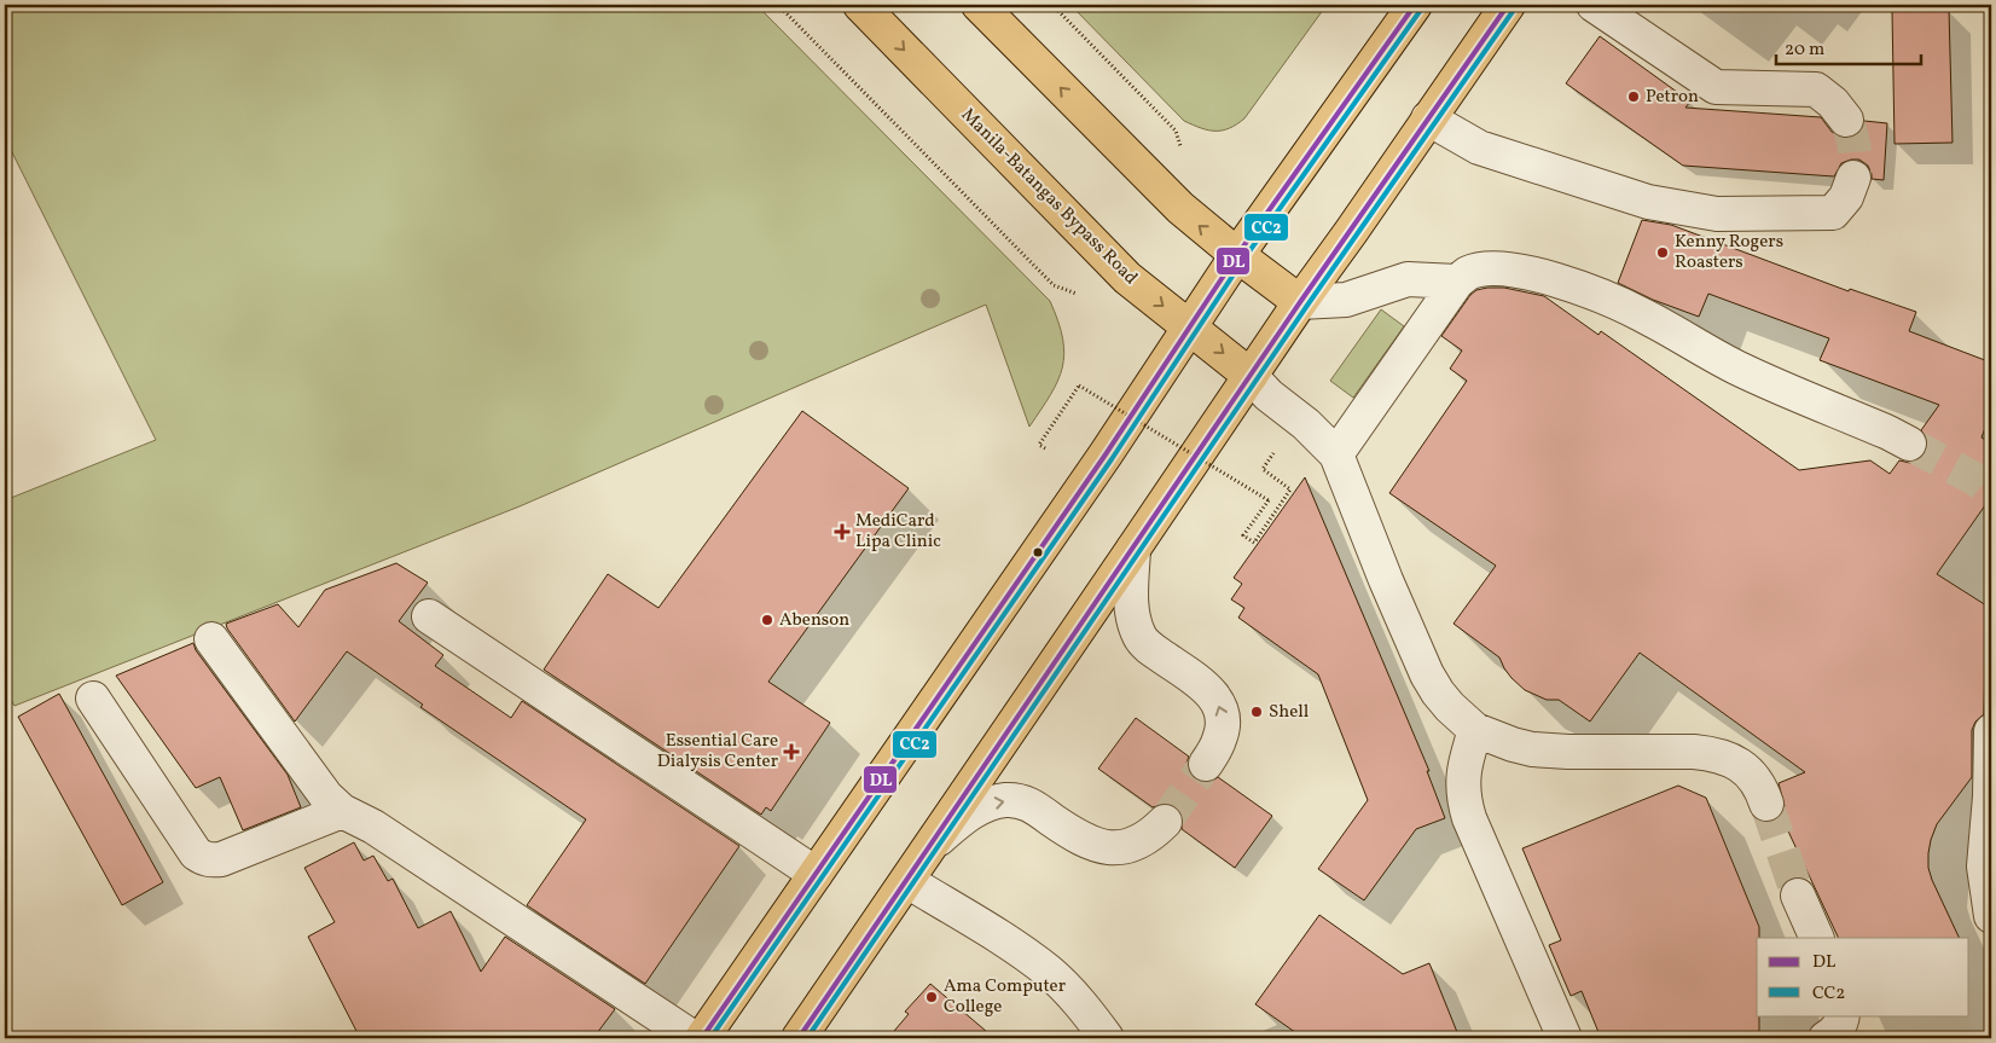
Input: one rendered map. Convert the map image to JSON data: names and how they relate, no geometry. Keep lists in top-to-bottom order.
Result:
{
  "streets": {
    "main road": ["Manila-Batangas Bypass Road"]
  },
  "places": {
    "other": [
      "Petron",
      "Kenny Rogers Roasters",
      "Abenson",
      "Shell",
      "Ama Computer College"
    ],
    "health": ["MediCard Lipa Clinic", "Essential Care Dialysis Center"]
  },
  "lines": ["transit line DL", "transit line CC2"],
  "legend": ["DL", "CC2"],
  "scale_bar": "20 m"
}
